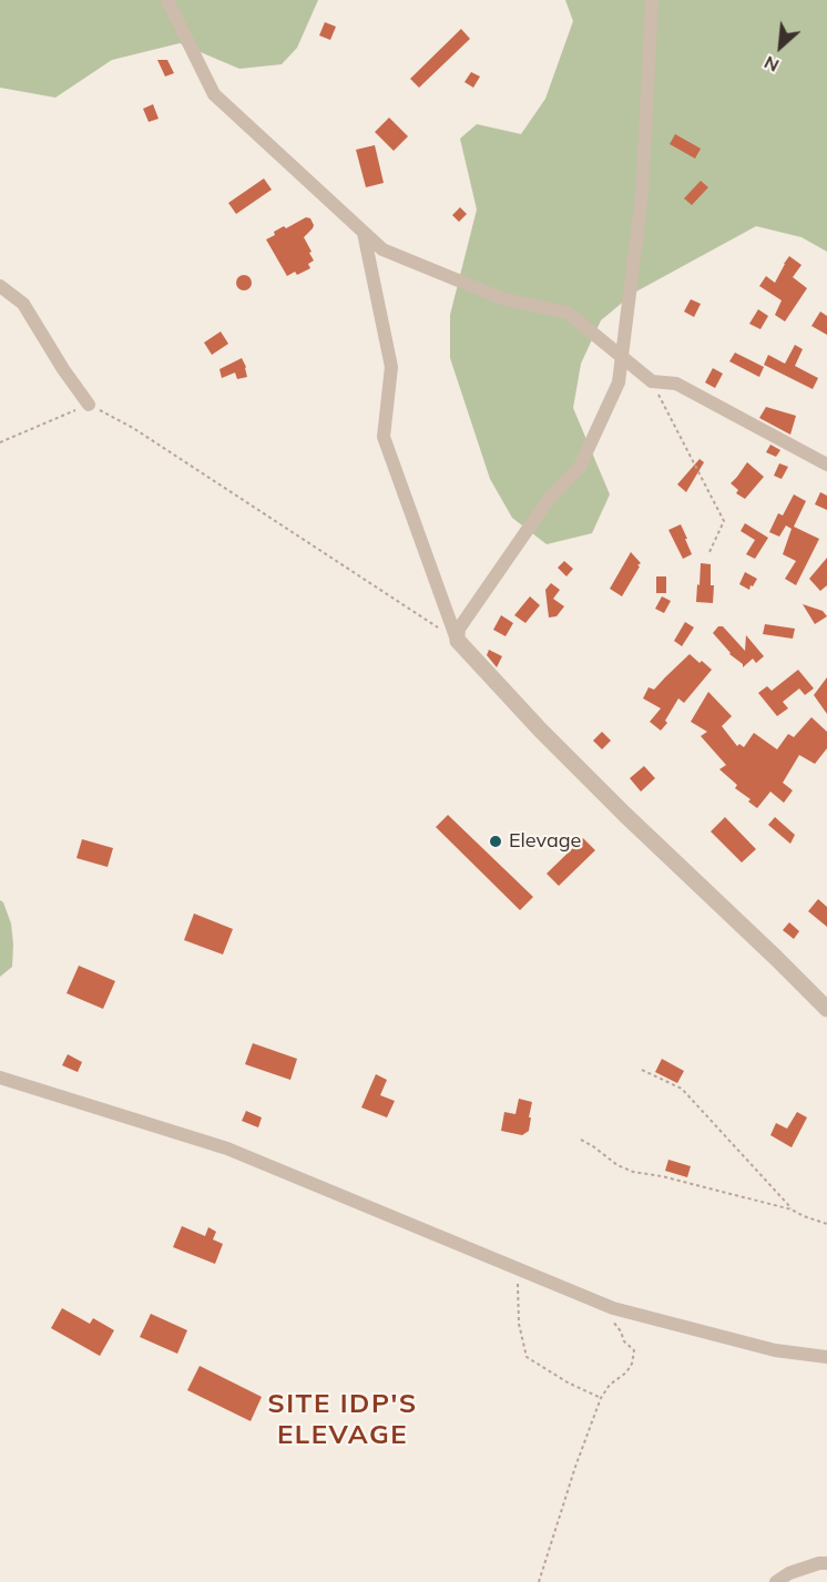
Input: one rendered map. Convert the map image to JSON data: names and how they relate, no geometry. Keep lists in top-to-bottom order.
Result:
{
  "districts": ["SITE IDP'S ELEVAGE"],
  "places": ["Elevage"],
  "north": "bottom left"
}
